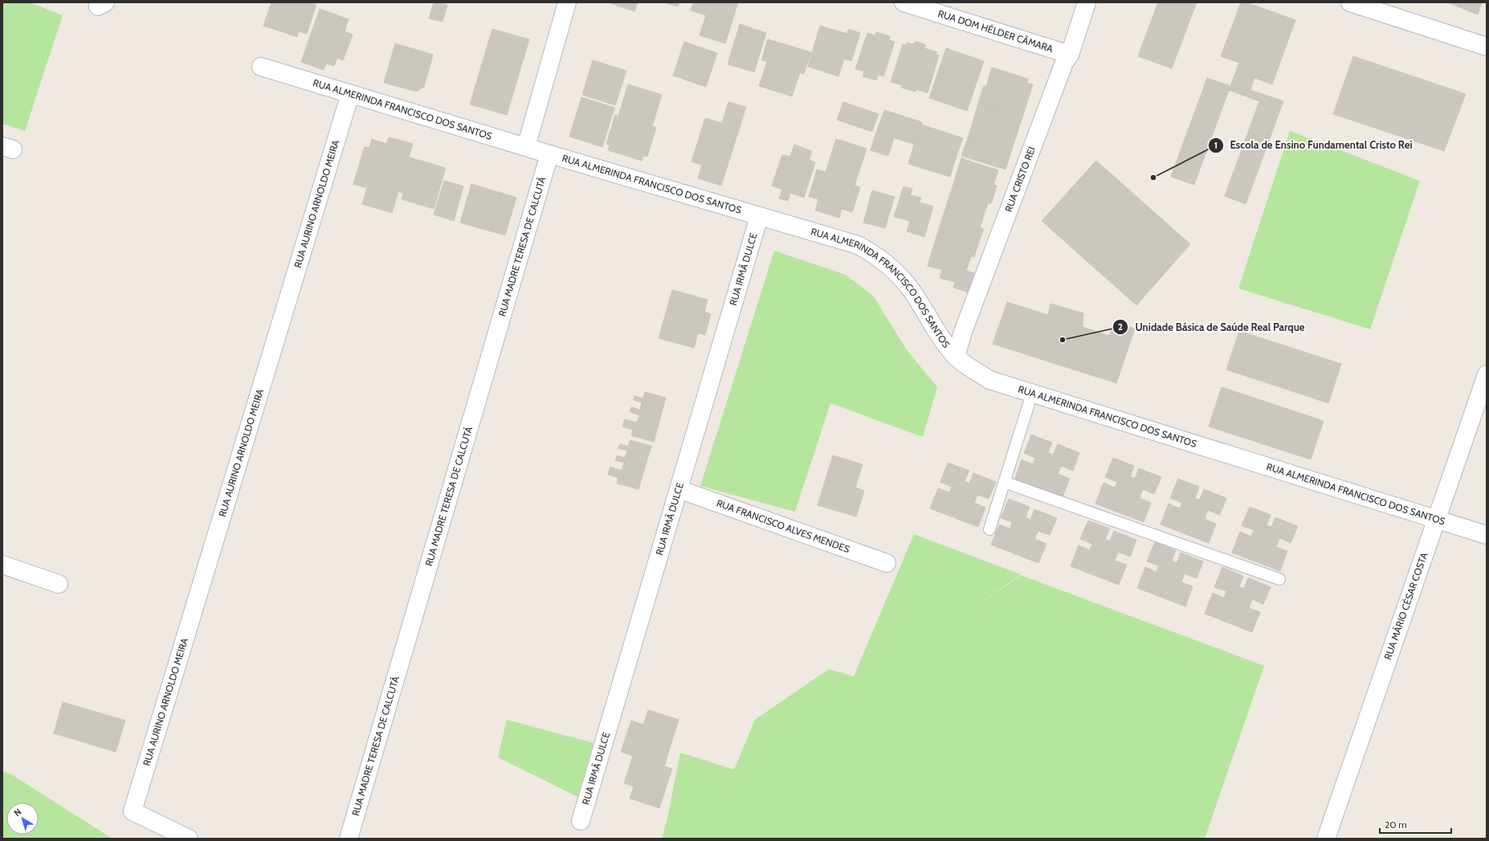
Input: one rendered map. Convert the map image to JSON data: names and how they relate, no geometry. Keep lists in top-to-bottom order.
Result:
{
  "streets": {
    "street": [
      "RUA DOM HÉLDER CÂMARA",
      "RUA ALMERINDA FRANCISCO DOS SANTOS",
      "RUA CRISTO REI",
      "RUA AURINO ARNOLDO MEIRA",
      "RUA MADRE TERESA DE CALCUTÁ",
      "RUA IRMÃ DULCE",
      "RUA FRANCISCO ALVES MENDES",
      "RUA MÁRIO CÉSAR COSTA"
    ]
  },
  "crossings": [
    ["RUA DOM HÉLDER CÂMARA", "RUA CRISTO REI"],
    ["RUA ALMERINDA FRANCISCO DOS SANTOS", "RUA CRISTO REI"],
    ["RUA ALMERINDA FRANCISCO DOS SANTOS", "RUA AURINO ARNOLDO MEIRA"],
    ["RUA ALMERINDA FRANCISCO DOS SANTOS", "RUA MADRE TERESA DE CALCUTÁ"],
    ["RUA ALMERINDA FRANCISCO DOS SANTOS", "RUA IRMÃ DULCE"],
    ["RUA ALMERINDA FRANCISCO DOS SANTOS", "RUA MÁRIO CÉSAR COSTA"],
    ["RUA IRMÃ DULCE", "RUA FRANCISCO ALVES MENDES"]
  ],
  "places": ["Escola de Ensino Fundamental Cristo Rei", "Unidade Básica de Saúde Real Parque"],
  "scale_bar": "20 m",
  "north": "top left"
}
